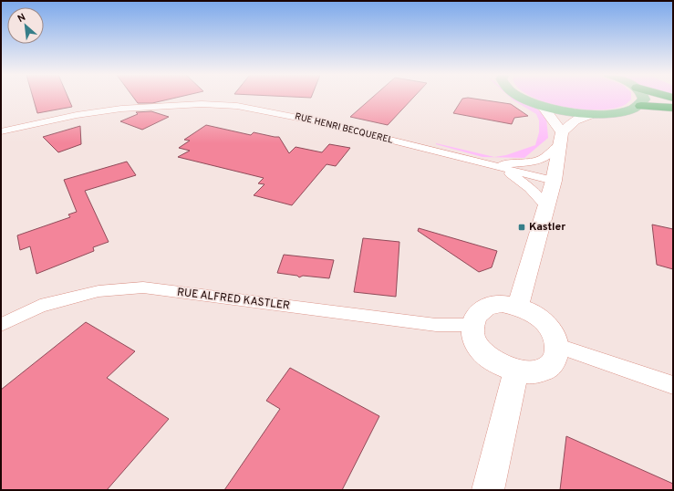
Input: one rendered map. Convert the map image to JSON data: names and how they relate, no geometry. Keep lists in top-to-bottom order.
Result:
{
  "streets": {
    "street": ["RUE HENRI BECQUEREL", "RUE ALFRED KASTLER"]
  },
  "places": {
    "transit": ["Kastler"]
  },
  "north": "top left"
}
